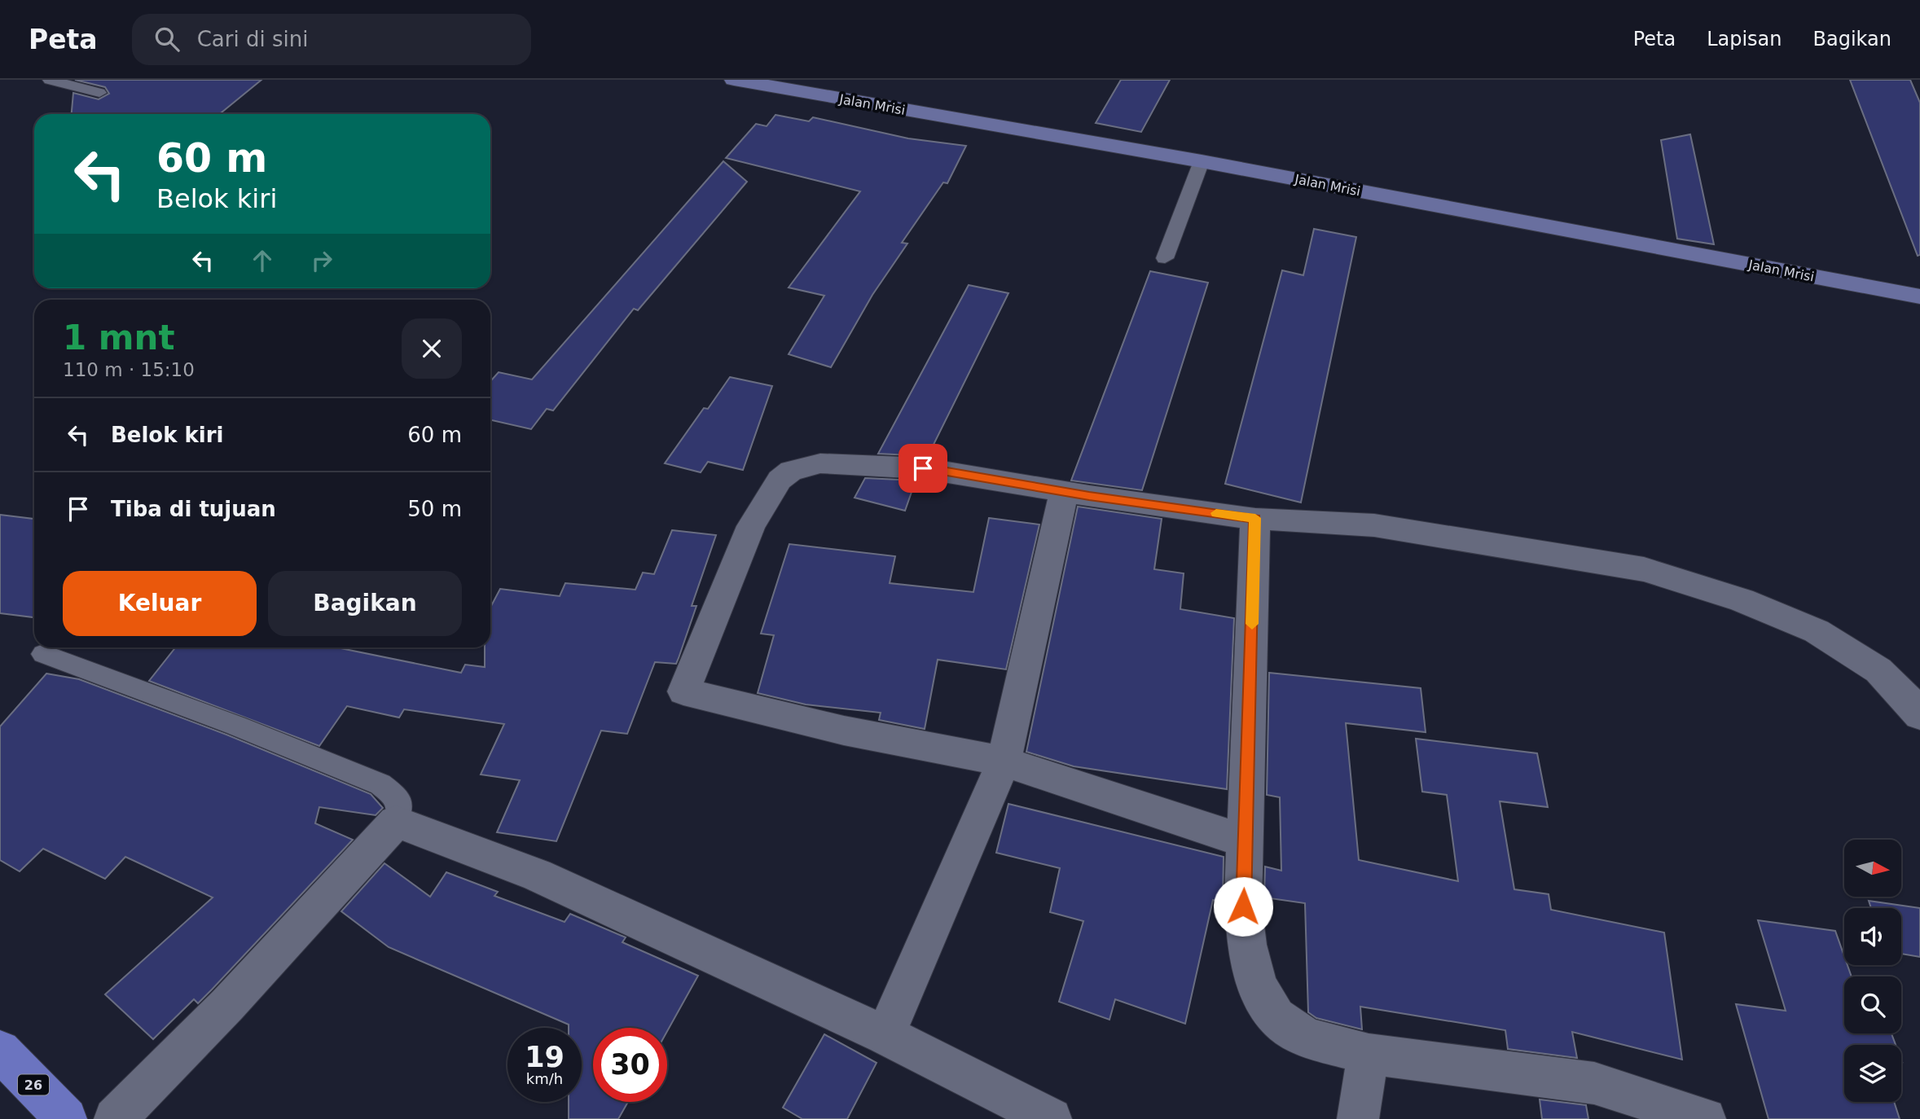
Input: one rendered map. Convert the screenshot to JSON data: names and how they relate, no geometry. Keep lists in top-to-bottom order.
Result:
{
  "streets": {
    "main road": ["26"],
    "street": ["Jalan Mrisi"]
  },
  "north": "right",
  "page": {
    "header": "Peta",
    "search": "Cari di sini",
    "nav": ["Peta", "Lapisan", "Bagikan"],
    "turn": ["60 m", "Belok kiri"],
    "heading": ["1 mnt", "110 m · 15:10"],
    "list": [
      {
        "name": "Belok kiri",
        "value": "60 m"
      },
      {
        "name": "Tiba di tujuan",
        "value": "50 m"
      }
    ],
    "buttons": ["Keluar", "Bagikan"],
    "speed": "19 km/h",
    "limit": "30"
  }
}
